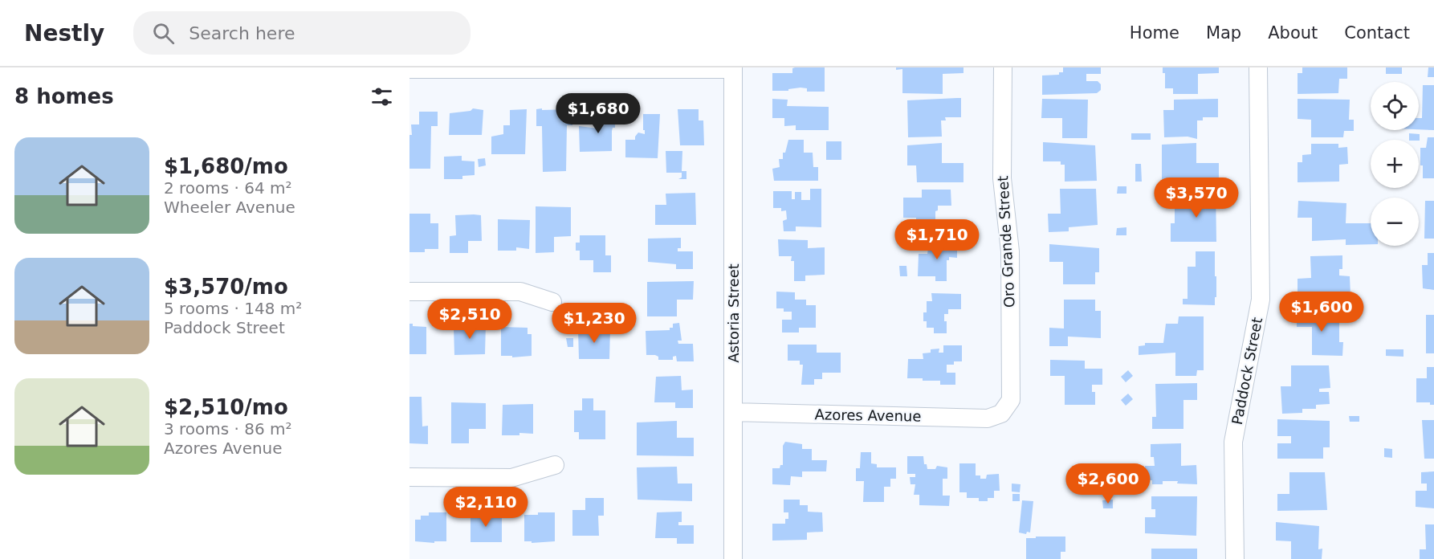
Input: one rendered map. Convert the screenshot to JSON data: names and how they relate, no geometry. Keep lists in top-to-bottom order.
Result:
{
  "streets": {
    "street": [
      "Oro Grande Street",
      "Astoria Street",
      "Paddock Street",
      "Azores Avenue"
    ]
  },
  "crossings": [
    ["Oro Grande Street", "Azores Avenue"],
    ["Astoria Street", "Azores Avenue"]
  ],
  "page": {
    "header": "Nestly",
    "search": "Search here",
    "nav": [
      "Home",
      "Map",
      "About",
      "Contact"
    ],
    "heading": "8 homes",
    "map_buttons": ["+", "−"],
    "price": [
      "$1,680",
      "$3,570",
      "$1,710",
      "$1,600",
      "$2,510",
      "$1,230",
      "$2,600",
      "$2,110"
    ],
    "list": [
      {
        "name": "$1,680/mo",
        "note": "2 rooms · 64 m² · Wheeler Avenue"
      },
      {
        "name": "$3,570/mo",
        "note": "5 rooms · 148 m² · Paddock Street"
      },
      {
        "name": "$2,510/mo",
        "note": "3 rooms · 86 m² · Azores Avenue"
      }
    ]
  }
}
